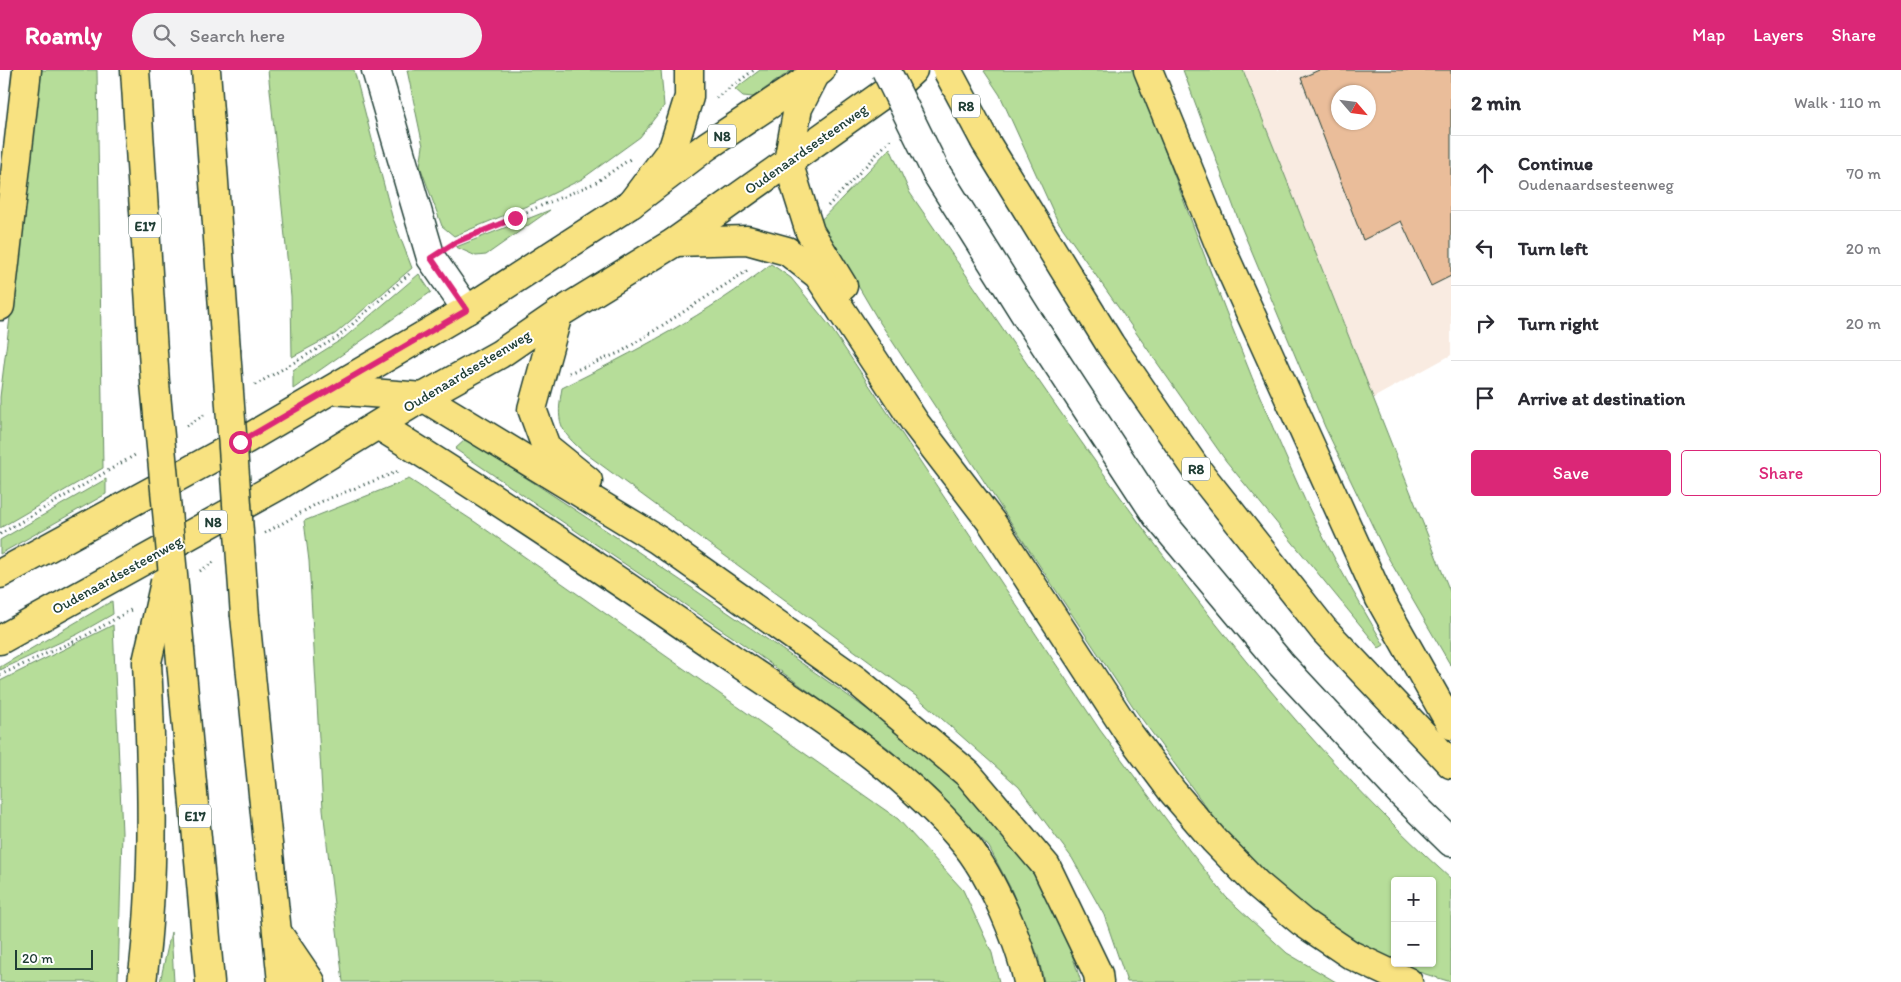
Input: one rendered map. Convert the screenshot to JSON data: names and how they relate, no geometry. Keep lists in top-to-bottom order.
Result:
{
  "streets": {
    "main road": [
      "R8",
      "N8",
      "Oudenaardsesteenweg",
      "E17"
    ]
  },
  "scale_bar": "20 m",
  "north": "bottom right",
  "page": {
    "header": "Roamly",
    "search": "Search here",
    "nav": ["Map", "Layers", "Share"],
    "heading": ["2 min", "Walk · 110 m"],
    "list": [
      ["Continue", "Oudenaardsesteenweg", "70 m"],
      ["Turn left", "20 m"],
      ["Turn right", "20 m"],
      "Arrive at destination"
    ],
    "buttons": ["Save", "Share"],
    "map_buttons": ["+", "−"],
    "scale": "20 m"
  }
}
